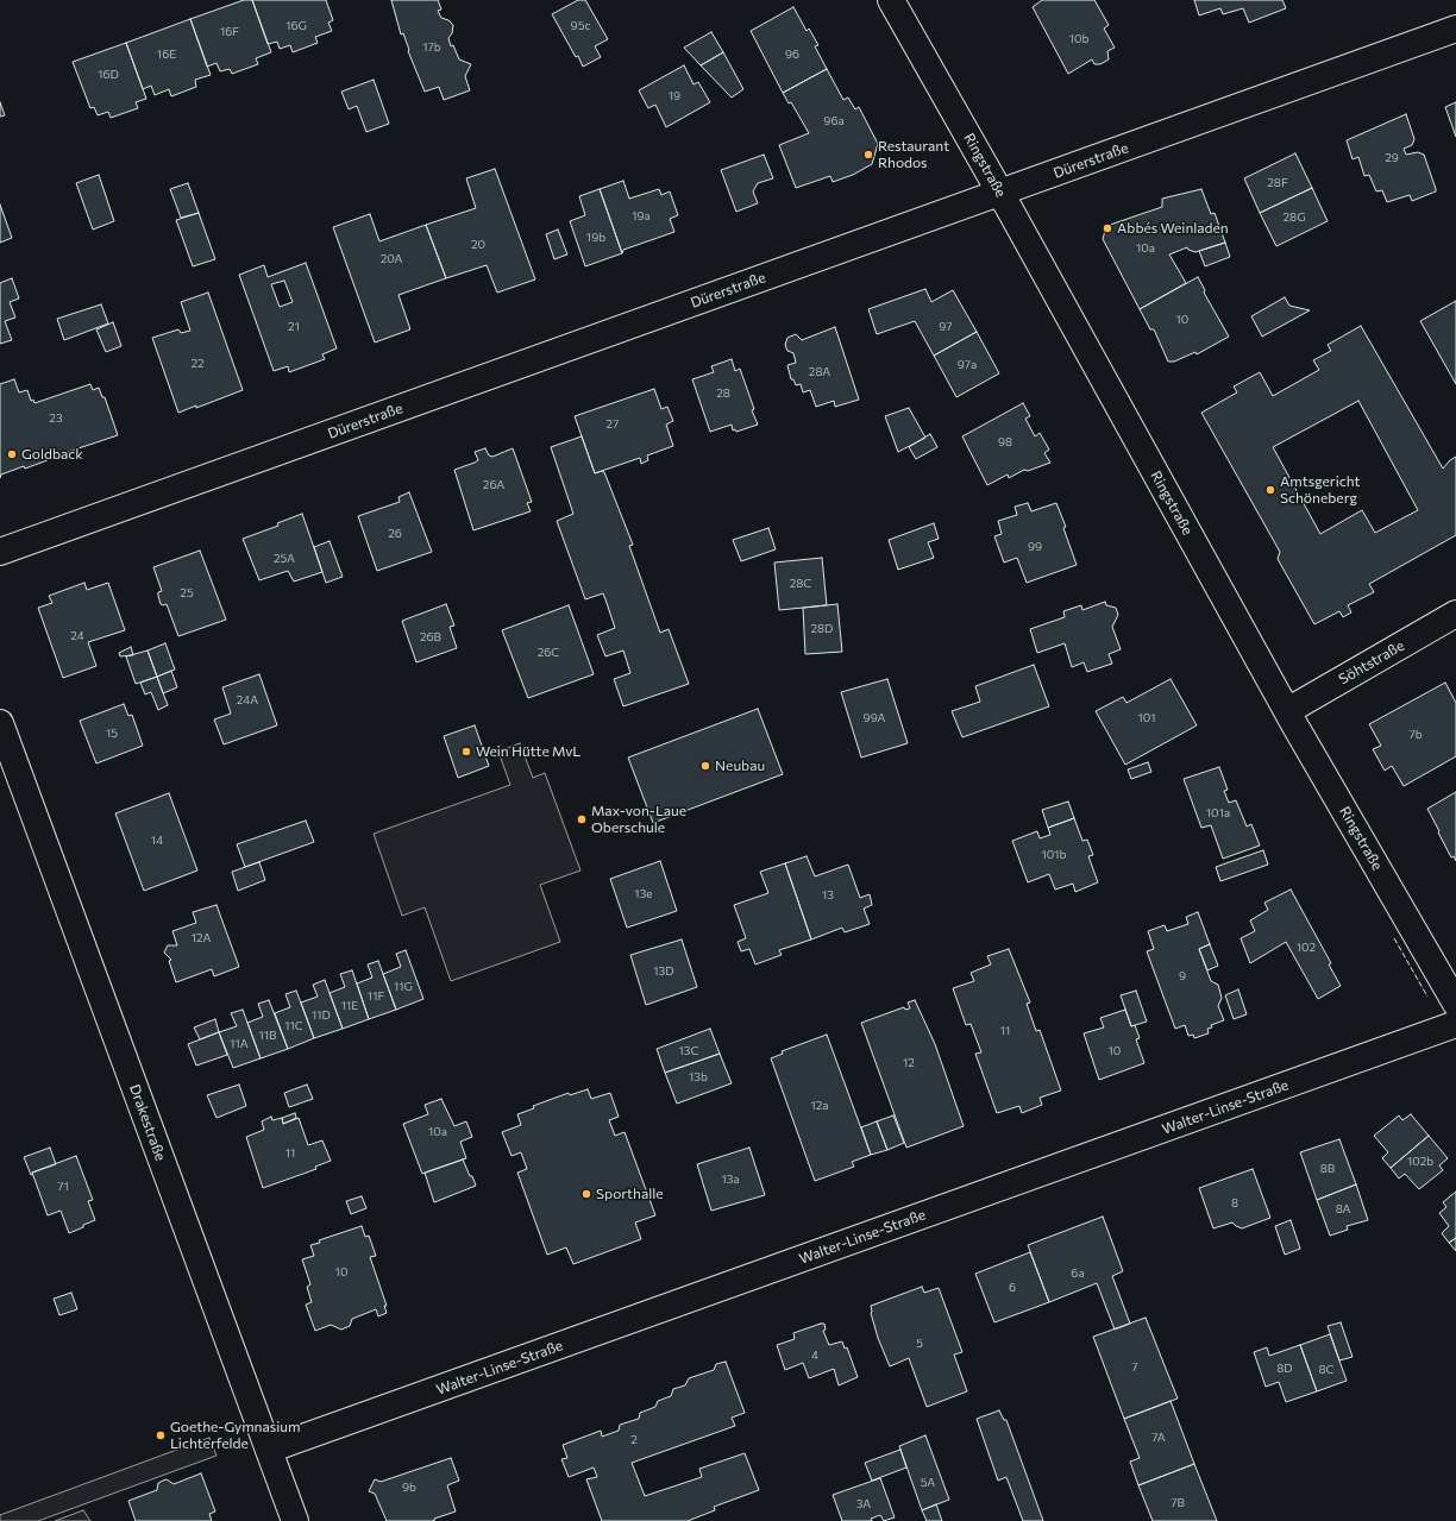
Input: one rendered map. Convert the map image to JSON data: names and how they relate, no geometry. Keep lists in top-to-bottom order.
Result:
{
  "streets": {
    "street": [
      "Dürerstraße",
      "Ringstraße",
      "Söhtstraße",
      "Walter-Linse-Straße",
      "Drakestraße"
    ]
  },
  "crossings": [
    ["Dürerstraße", "Ringstraße"],
    ["Ringstraße", "Söhtstraße"],
    ["Walter-Linse-Straße", "Drakestraße"]
  ],
  "places": [
    "Restaurant Rhodos",
    "Abbés Weinladen",
    "Goldback",
    "Amtsgericht Schöneberg",
    "Wein Hütte MvL",
    "Neubau",
    "Max-von-Laue Oberschule",
    "Sporthalle",
    "Goethe-Gymnasium Lichterfelde"
  ],
  "house_numbers": [
    "16G",
    "95c",
    "16F",
    "10b",
    "17b",
    "16E",
    "96",
    "16D",
    "19",
    "96a",
    "29",
    "28F",
    "19a",
    "28G",
    "19b",
    "20",
    "10a",
    "20A",
    "10",
    "21",
    "97",
    "22",
    "97a",
    "28A",
    "28",
    "23",
    "27",
    "98",
    "26A",
    "26",
    "99",
    "25A",
    "28C",
    "25",
    "28D",
    "24",
    "26B",
    "26C",
    "24A",
    "99A",
    "101",
    "15",
    "7b",
    "101a",
    "14",
    "101b",
    "13e",
    "13",
    "12A",
    "102",
    "13D",
    "9",
    "11G",
    "11F",
    "11E",
    "11D",
    "11C",
    "11",
    "11B",
    "11A",
    "13C",
    "10",
    "12",
    "13b",
    "12a",
    "10a",
    "11",
    "102b",
    "8B",
    "13a",
    "71",
    "8",
    "8A",
    "10",
    "6a",
    "6",
    "5",
    "4",
    "7",
    "8D",
    "8C",
    "7A",
    "2",
    "5A",
    "9b",
    "7B",
    "3A"
  ]
}
